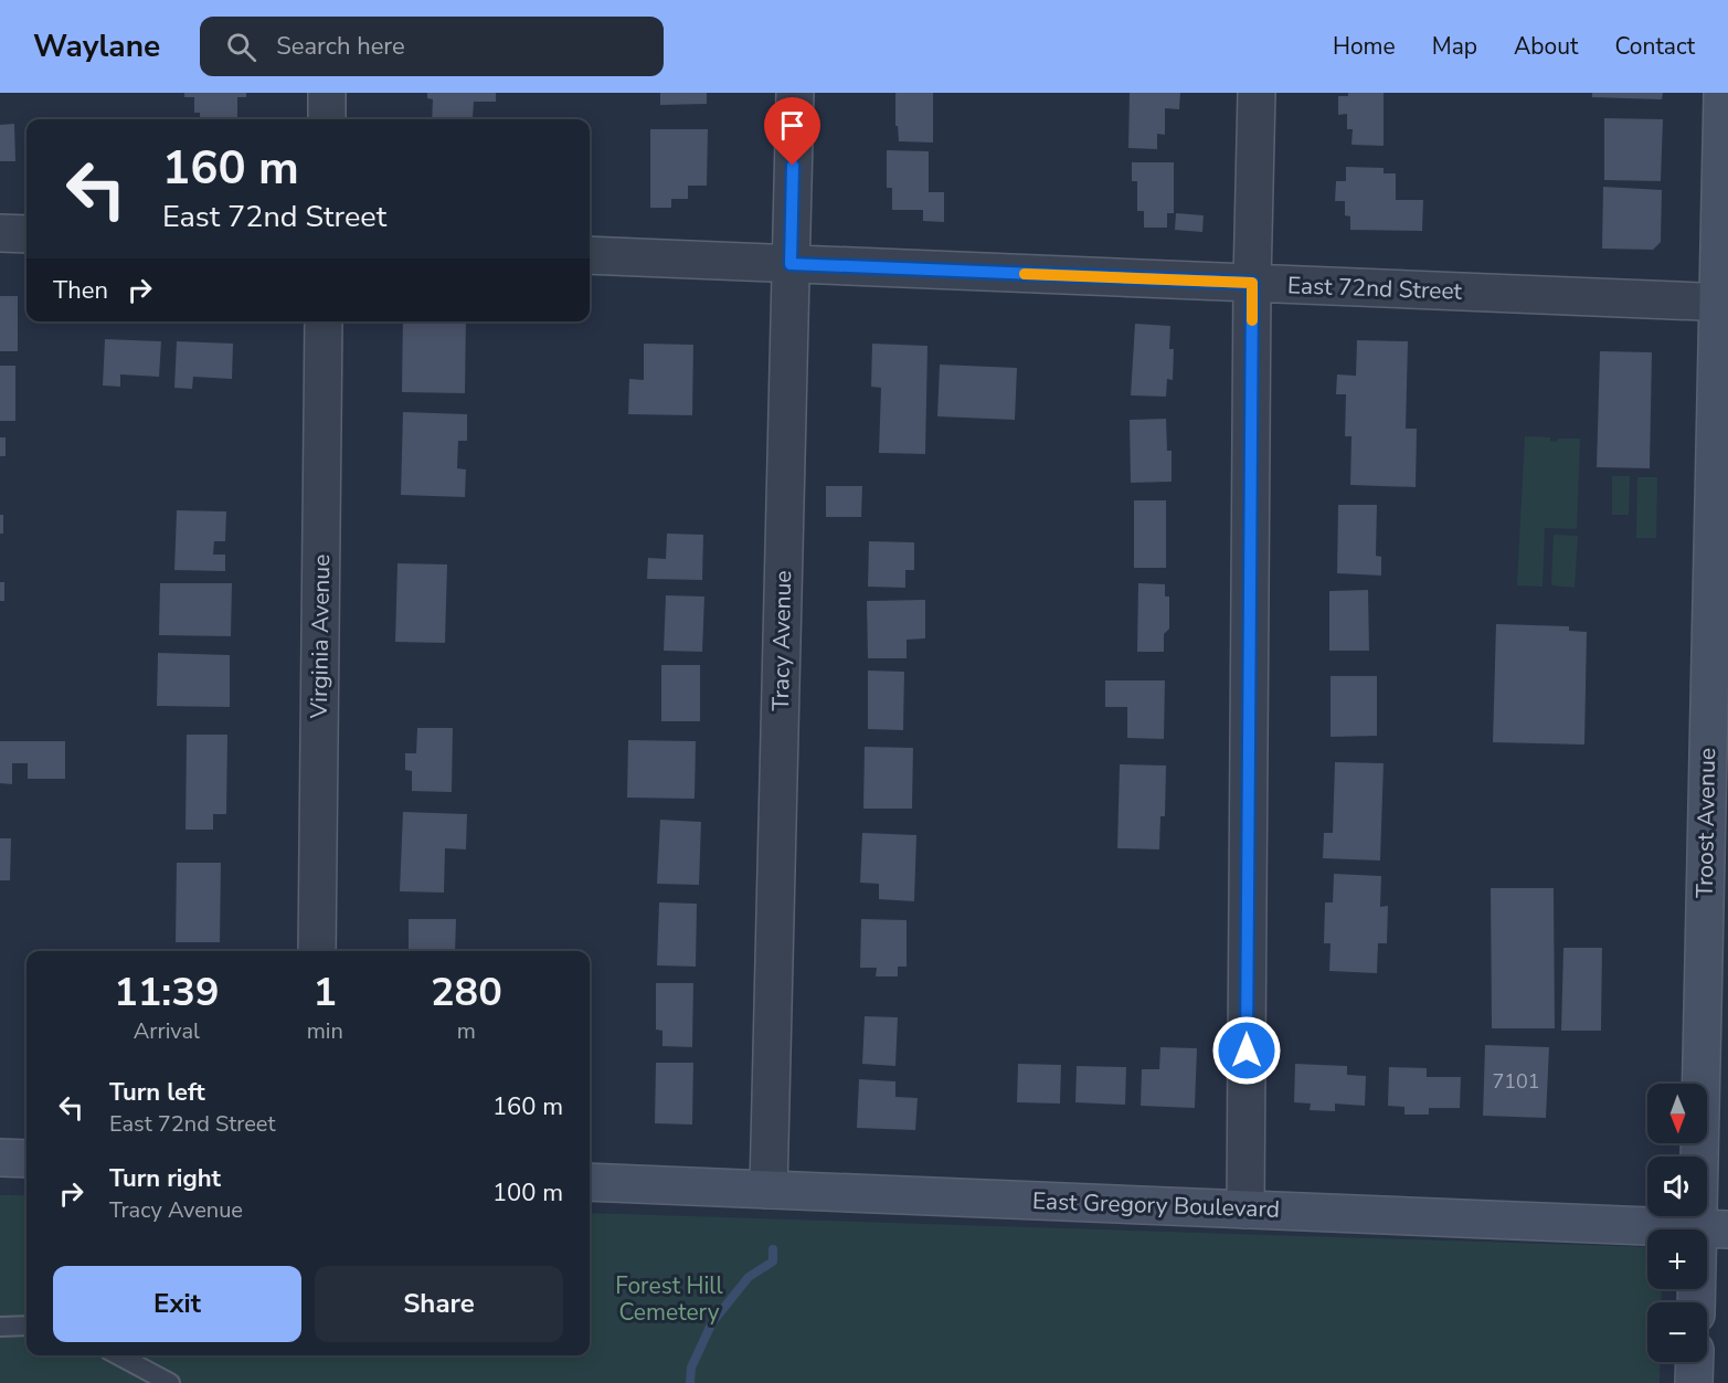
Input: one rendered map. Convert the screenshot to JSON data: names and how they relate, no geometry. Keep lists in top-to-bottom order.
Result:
{
  "streets": {
    "main road": ["Troost Avenue", "East Gregory Boulevard"],
    "street": ["East 72nd Street", "Virginia Avenue", "Tracy Avenue"]
  },
  "crossings": [
    ["East 72nd Street", "Tracy Avenue"],
    ["East 72nd Street", "Troost Avenue"],
    ["Tracy Avenue", "East Gregory Boulevard"],
    ["Troost Avenue", "East Gregory Boulevard"]
  ],
  "parks": ["Forest Hill Cemetery"],
  "house_numbers": ["7101"],
  "north": "bottom",
  "page": {
    "header": "Waylane",
    "search": "Search here",
    "nav": [
      "Home",
      "Map",
      "About",
      "Contact"
    ],
    "turn": ["160 m", "East 72nd Street"],
    "then": "Then",
    "eta": [
      "11:39",
      "Arrival",
      "1",
      "min",
      "280",
      "m"
    ],
    "list": [
      {
        "name": "Turn left",
        "note": "East 72nd Street",
        "value": "160 m"
      },
      {
        "name": "Turn right",
        "note": "Tracy Avenue",
        "value": "100 m"
      }
    ],
    "map_buttons": ["+", "−"],
    "buttons": ["Exit", "Share"]
  }
}
